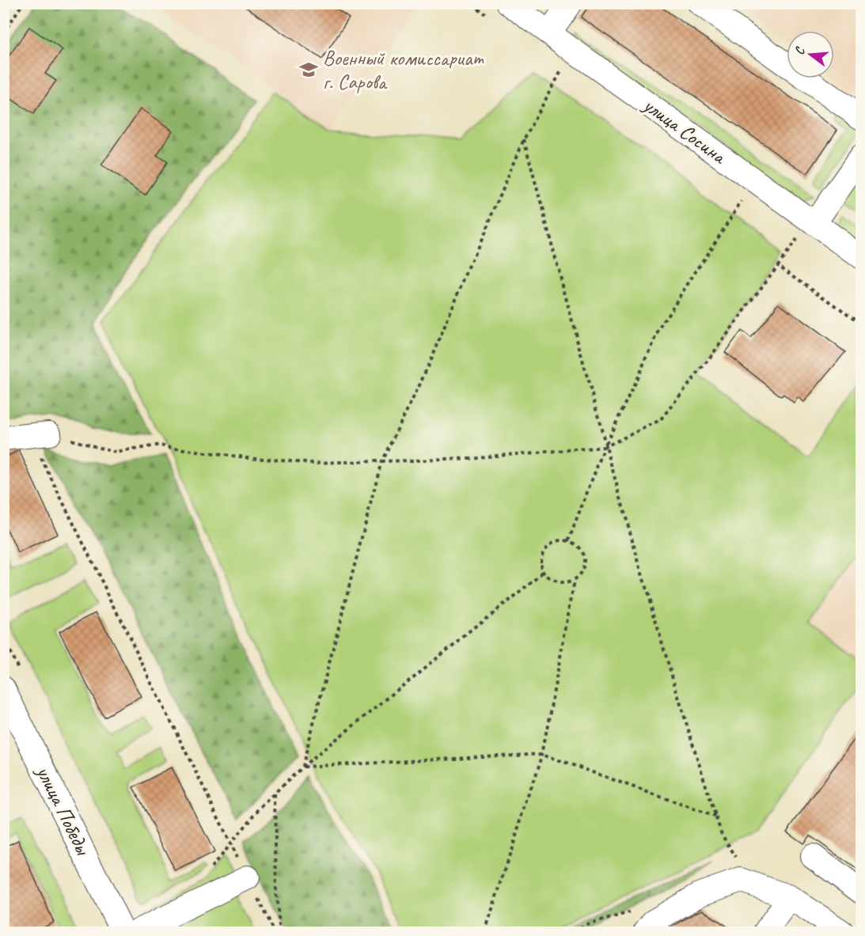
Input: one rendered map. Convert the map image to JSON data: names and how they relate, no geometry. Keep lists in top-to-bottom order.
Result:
{
  "streets": {
    "street": ["улица Сосина", "улица Победы"]
  },
  "places": {
    "school or university": ["Военный комиссариат г. Сарова"]
  },
  "north": "left"
}
